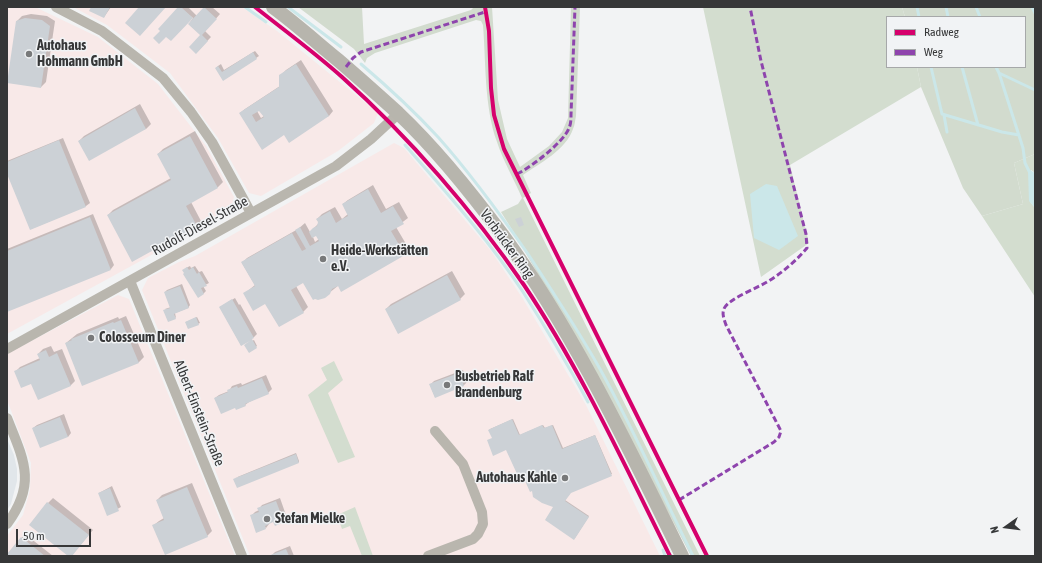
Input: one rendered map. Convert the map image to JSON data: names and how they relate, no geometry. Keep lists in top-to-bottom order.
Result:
{
  "streets": {
    "main road": ["Vorbrücker Ring"],
    "street": ["Rudolf-Diesel-Straße", "Albert-Einstein-Straße"]
  },
  "crossings": [
    ["Rudolf-Diesel-Straße", "Vorbrücker Ring"],
    ["Rudolf-Diesel-Straße", "Albert-Einstein-Straße"]
  ],
  "places": [
    "Autohaus Hohmann GmbH",
    "Heide-Werkstätten e.V.",
    "Colosseum Diner",
    "Busbetrieb Ralf Brandenburg",
    "Autohaus Kahle",
    "Stefan Mielke"
  ],
  "legend": ["Radweg", "Weg"],
  "scale_bar": "50 m",
  "north": "left"
}
